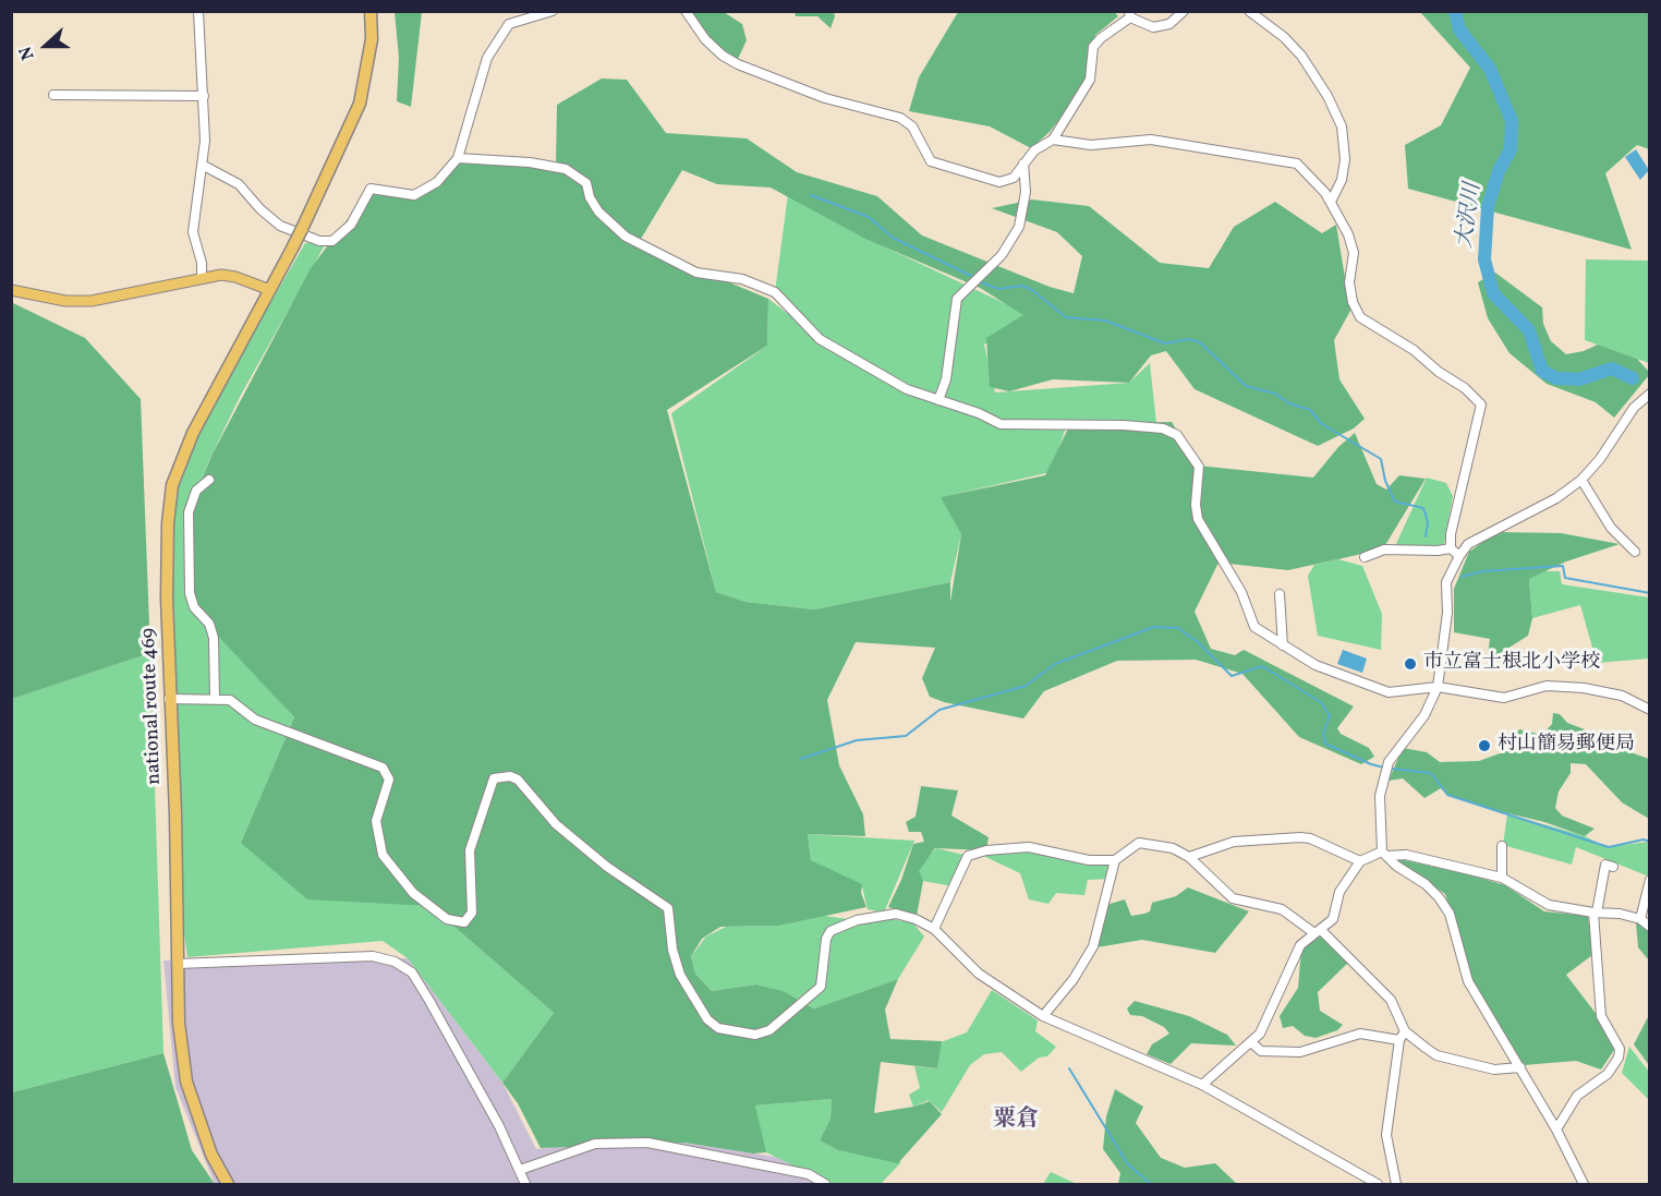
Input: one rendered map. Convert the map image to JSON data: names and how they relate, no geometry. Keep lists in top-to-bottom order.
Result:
{
  "streets": {
    "highway": ["national route 469"]
  },
  "districts": ["粟倉"],
  "water": ["大沢川"],
  "places": ["市立富士根北小学校", "村山簡易郵便局"],
  "north": "left"
}
